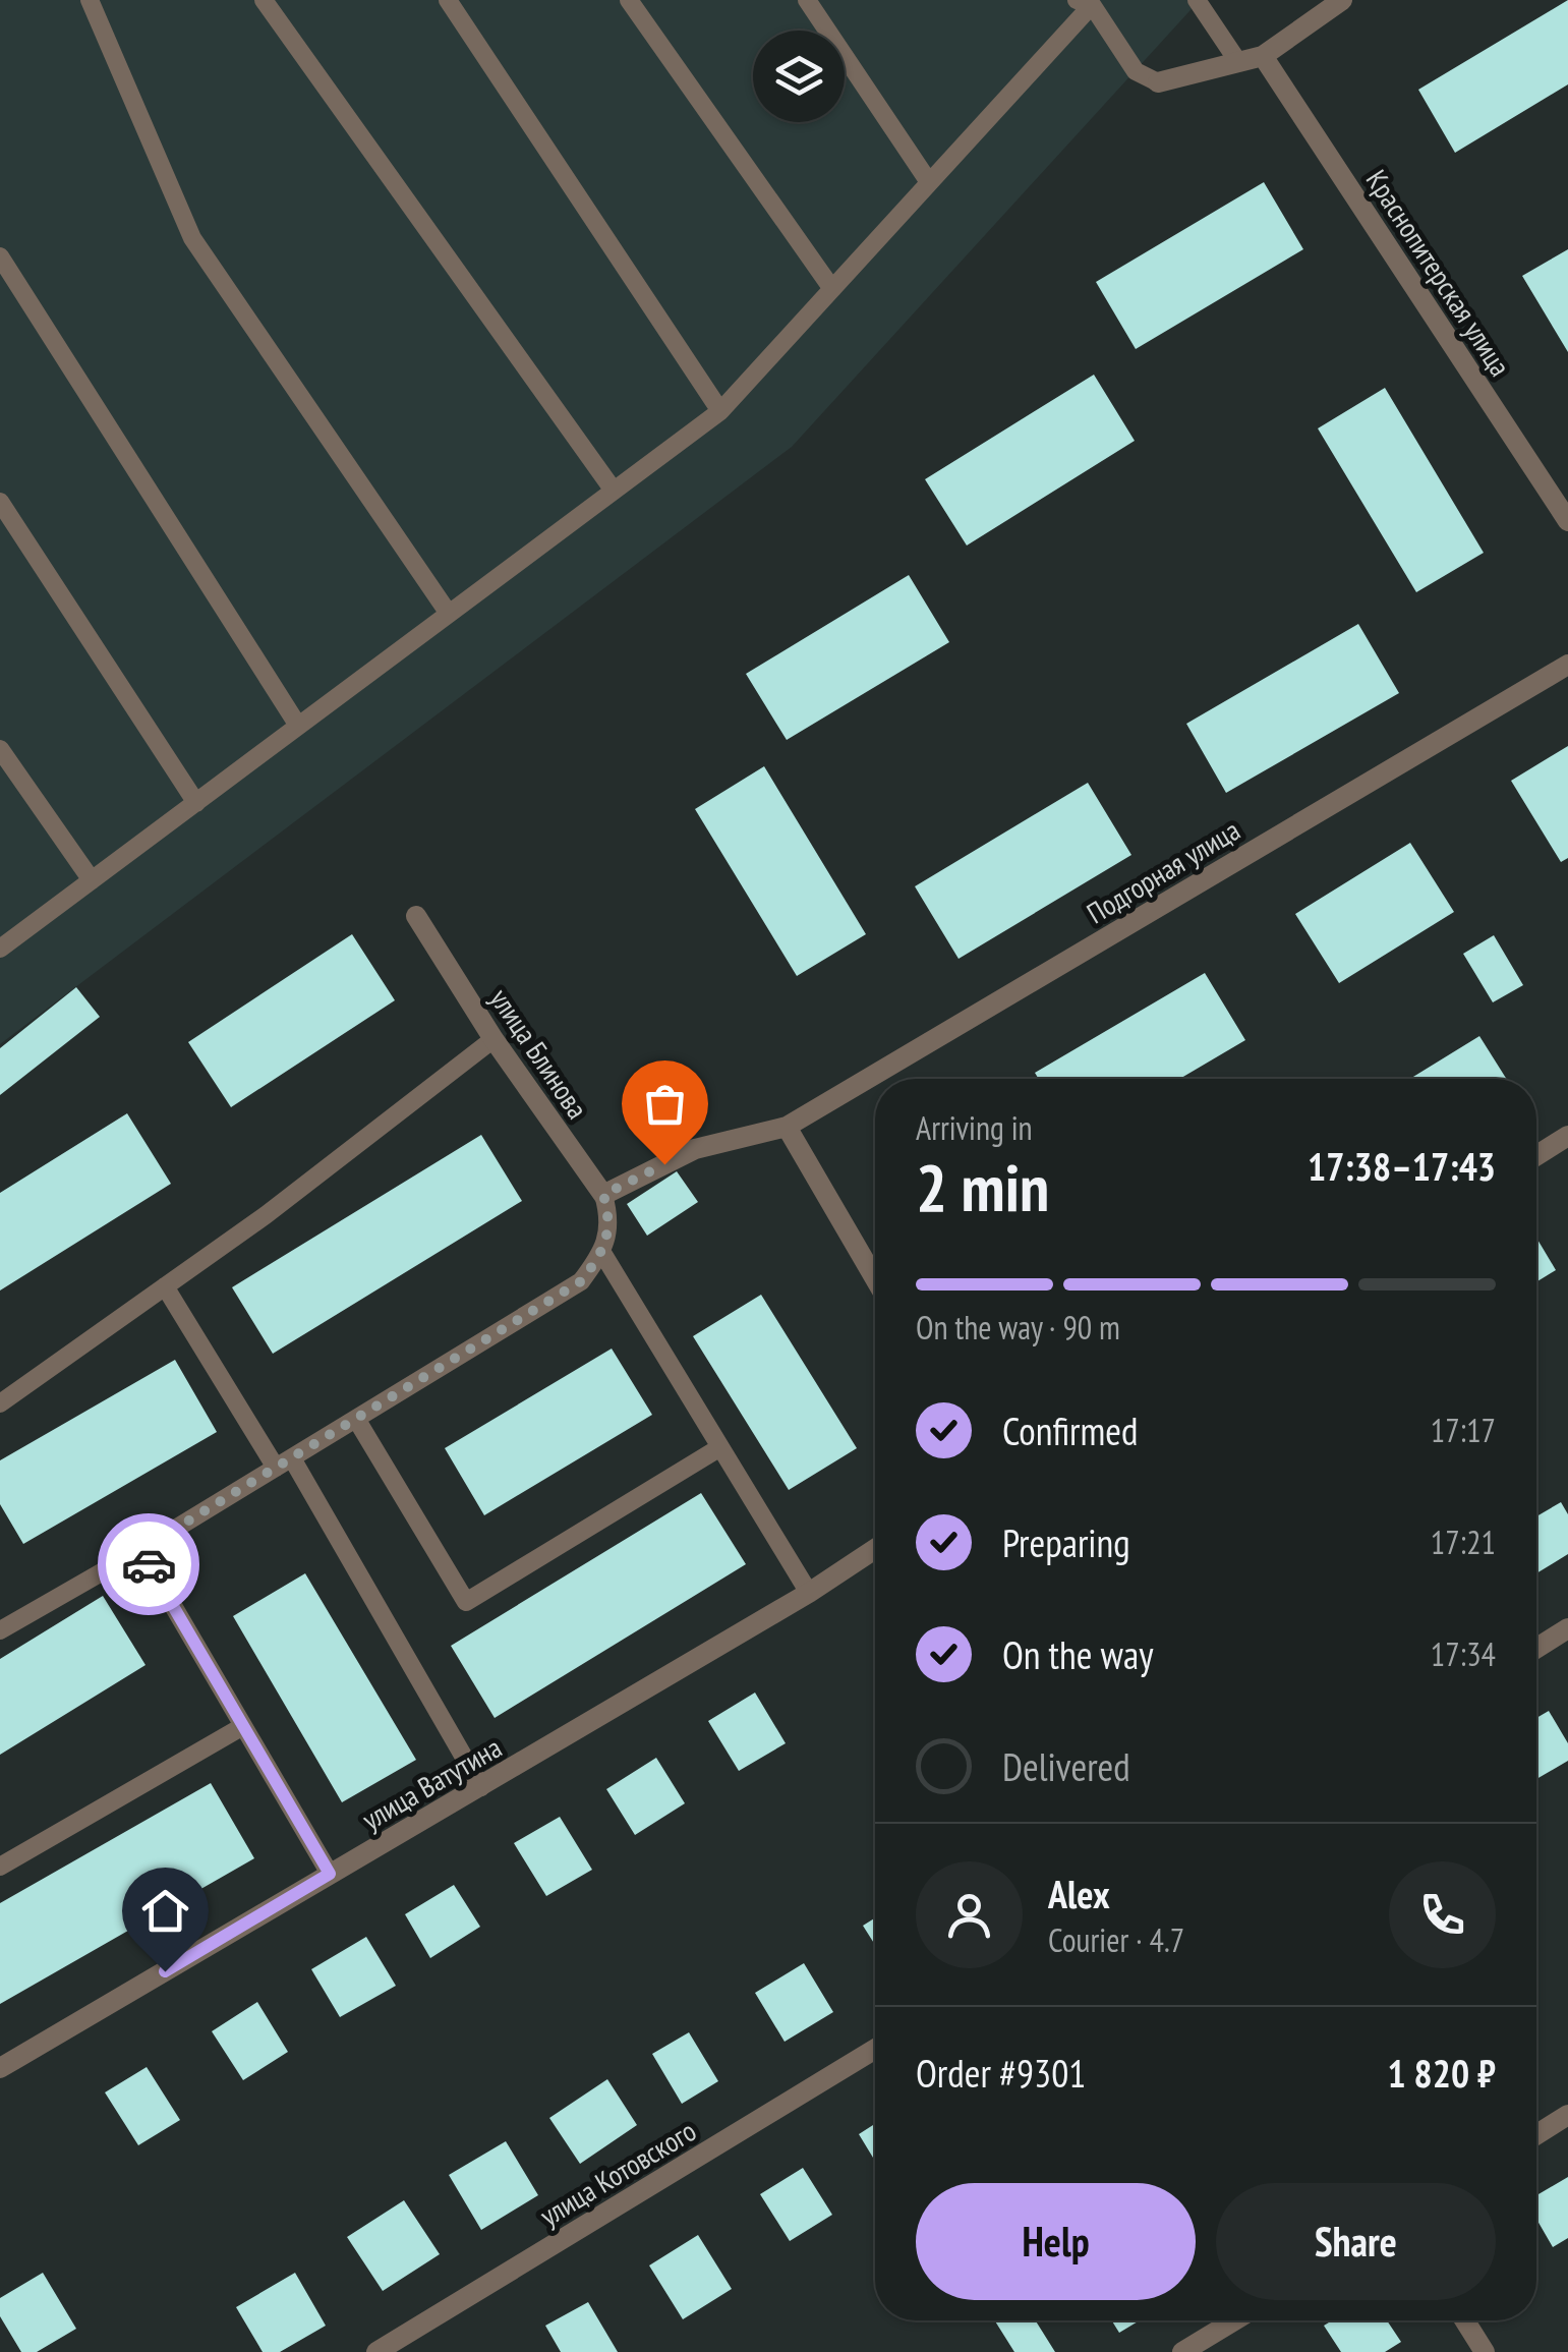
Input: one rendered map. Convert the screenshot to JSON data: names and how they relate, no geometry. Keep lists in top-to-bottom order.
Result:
{
  "streets": {
    "street": [
      "Краснопитерская улица",
      "Подгорная улица",
      "улица Блинова",
      "улица Ватутина",
      "улица Котовского"
    ]
  },
  "page": {
    "heading": ["2 min", "Arriving in", "17:38–17:43"],
    "panel": [
      "Alex",
      "Courier · 4.7",
      "Order #9301",
      "1 820 ₽"
    ],
    "bar": "On the way · 90 m",
    "list": [
      ["Confirmed", "17:17"],
      ["Preparing", "17:21"],
      ["On the way", "17:34"],
      "Delivered"
    ],
    "buttons": ["Help", "Share"]
  }
}
